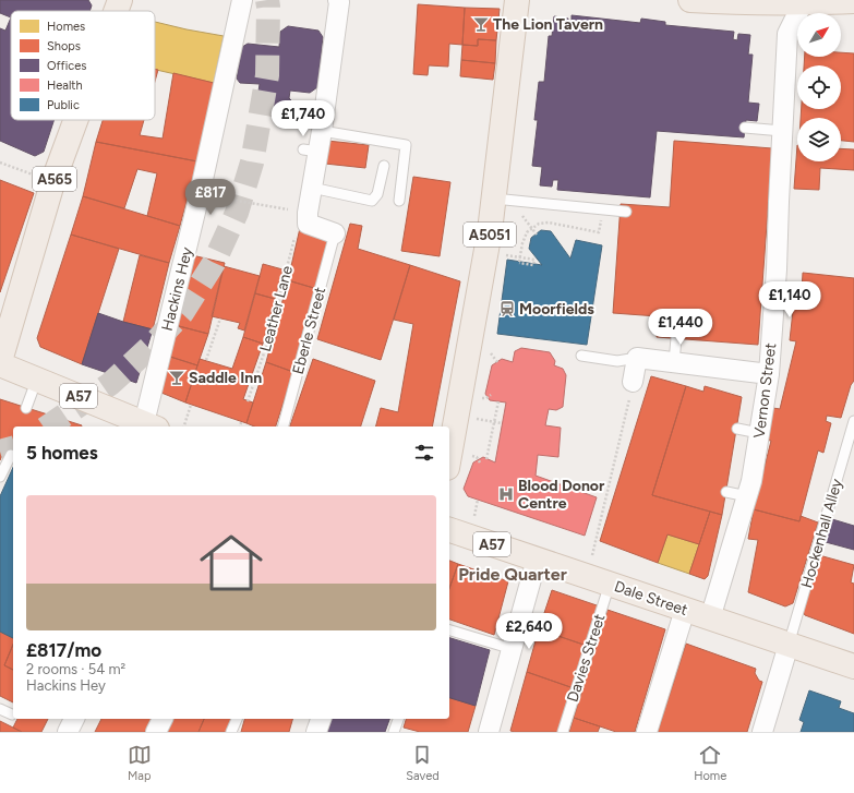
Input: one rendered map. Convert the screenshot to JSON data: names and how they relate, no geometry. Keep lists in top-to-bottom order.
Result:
{
  "streets": {
    "main road": [
      "A565",
      "A5051",
      "A57",
      "Dale Street"
    ],
    "street": ["Hackins Hey", "Vernon Street"],
    "lane": ["Eberle Street", "Hockenhall Alley", "Davies Street"],
    "path": ["Leather Lane"]
  },
  "crossings": [
    ["A565", "A57"],
    ["Hackins Hey", "A57"],
    ["Vernon Street", "Dale Street"],
    ["Hockenhall Alley", "Dale Street"],
    ["Dale Street", "Davies Street"]
  ],
  "districts": ["Pride Quarter"],
  "places": {
    "bar": ["The Lion Tavern", "Saddle Inn"],
    "station": ["Moorfields"],
    "hospital": ["Blood Donor Centre"]
  },
  "legend": [
    "Homes",
    "Shops",
    "Offices",
    "Health",
    "Public"
  ],
  "north": "top right",
  "page": {
    "price": [
      "£1,740",
      "£817",
      "£1,140",
      "£1,440",
      "£2,640"
    ],
    "heading": "5 homes",
    "list": [
      {
        "name": "£817/mo",
        "note": "2 rooms · 54 m² · Hackins Hey"
      }
    ],
    "tabs": ["Map", "Saved", "Home"]
  }
}
